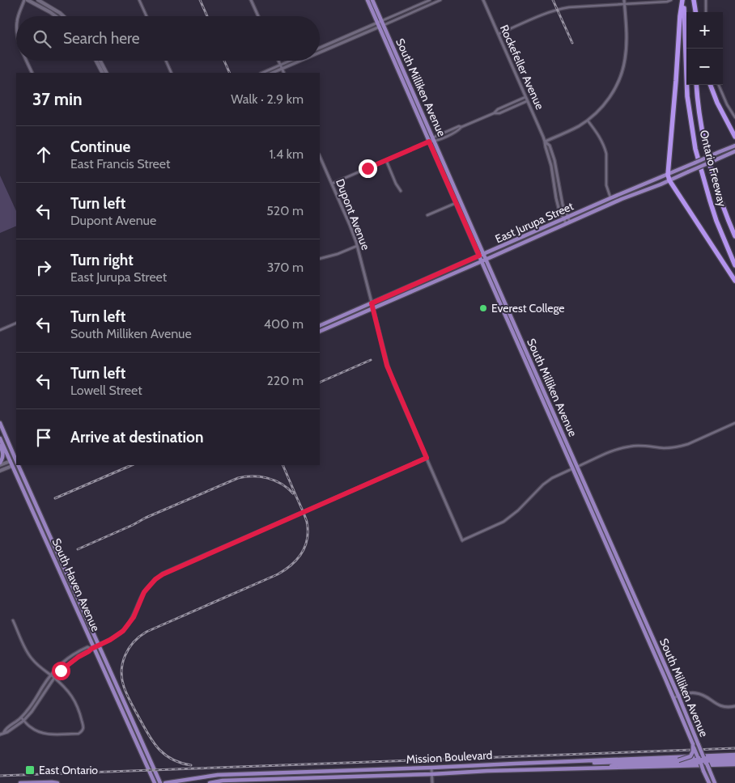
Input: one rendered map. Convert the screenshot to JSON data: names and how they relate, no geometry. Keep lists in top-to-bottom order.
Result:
{
  "streets": {
    "highway": ["Ontario Freeway"],
    "main road": [
      "South Milliken Avenue",
      "East Jurupa Street",
      "South Haven Avenue",
      "Mission Boulevard"
    ],
    "street": ["Rockefeller Avenue", "Dupont Avenue"]
  },
  "crossings": [
    ["Rockefeller Avenue", "East Jurupa Street"],
    ["South Milliken Avenue", "East Jurupa Street"],
    ["Dupont Avenue", "East Jurupa Street"]
  ],
  "places": {
    "other": ["Everest College"],
    "transit": ["East Ontario"]
  },
  "page": {
    "map_buttons": ["+", "−"],
    "search": "Search here",
    "heading": ["37 min", "Walk · 2.9 km"],
    "list": [
      ["Continue", "East Francis Street", "1.4 km"],
      ["Turn left", "Dupont Avenue", "520 m"],
      ["Turn right", "East Jurupa Street", "370 m"],
      ["Turn left", "South Milliken Avenue", "400 m"],
      ["Turn left", "Lowell Street", "220 m"],
      "Arrive at destination"
    ]
  }
}
